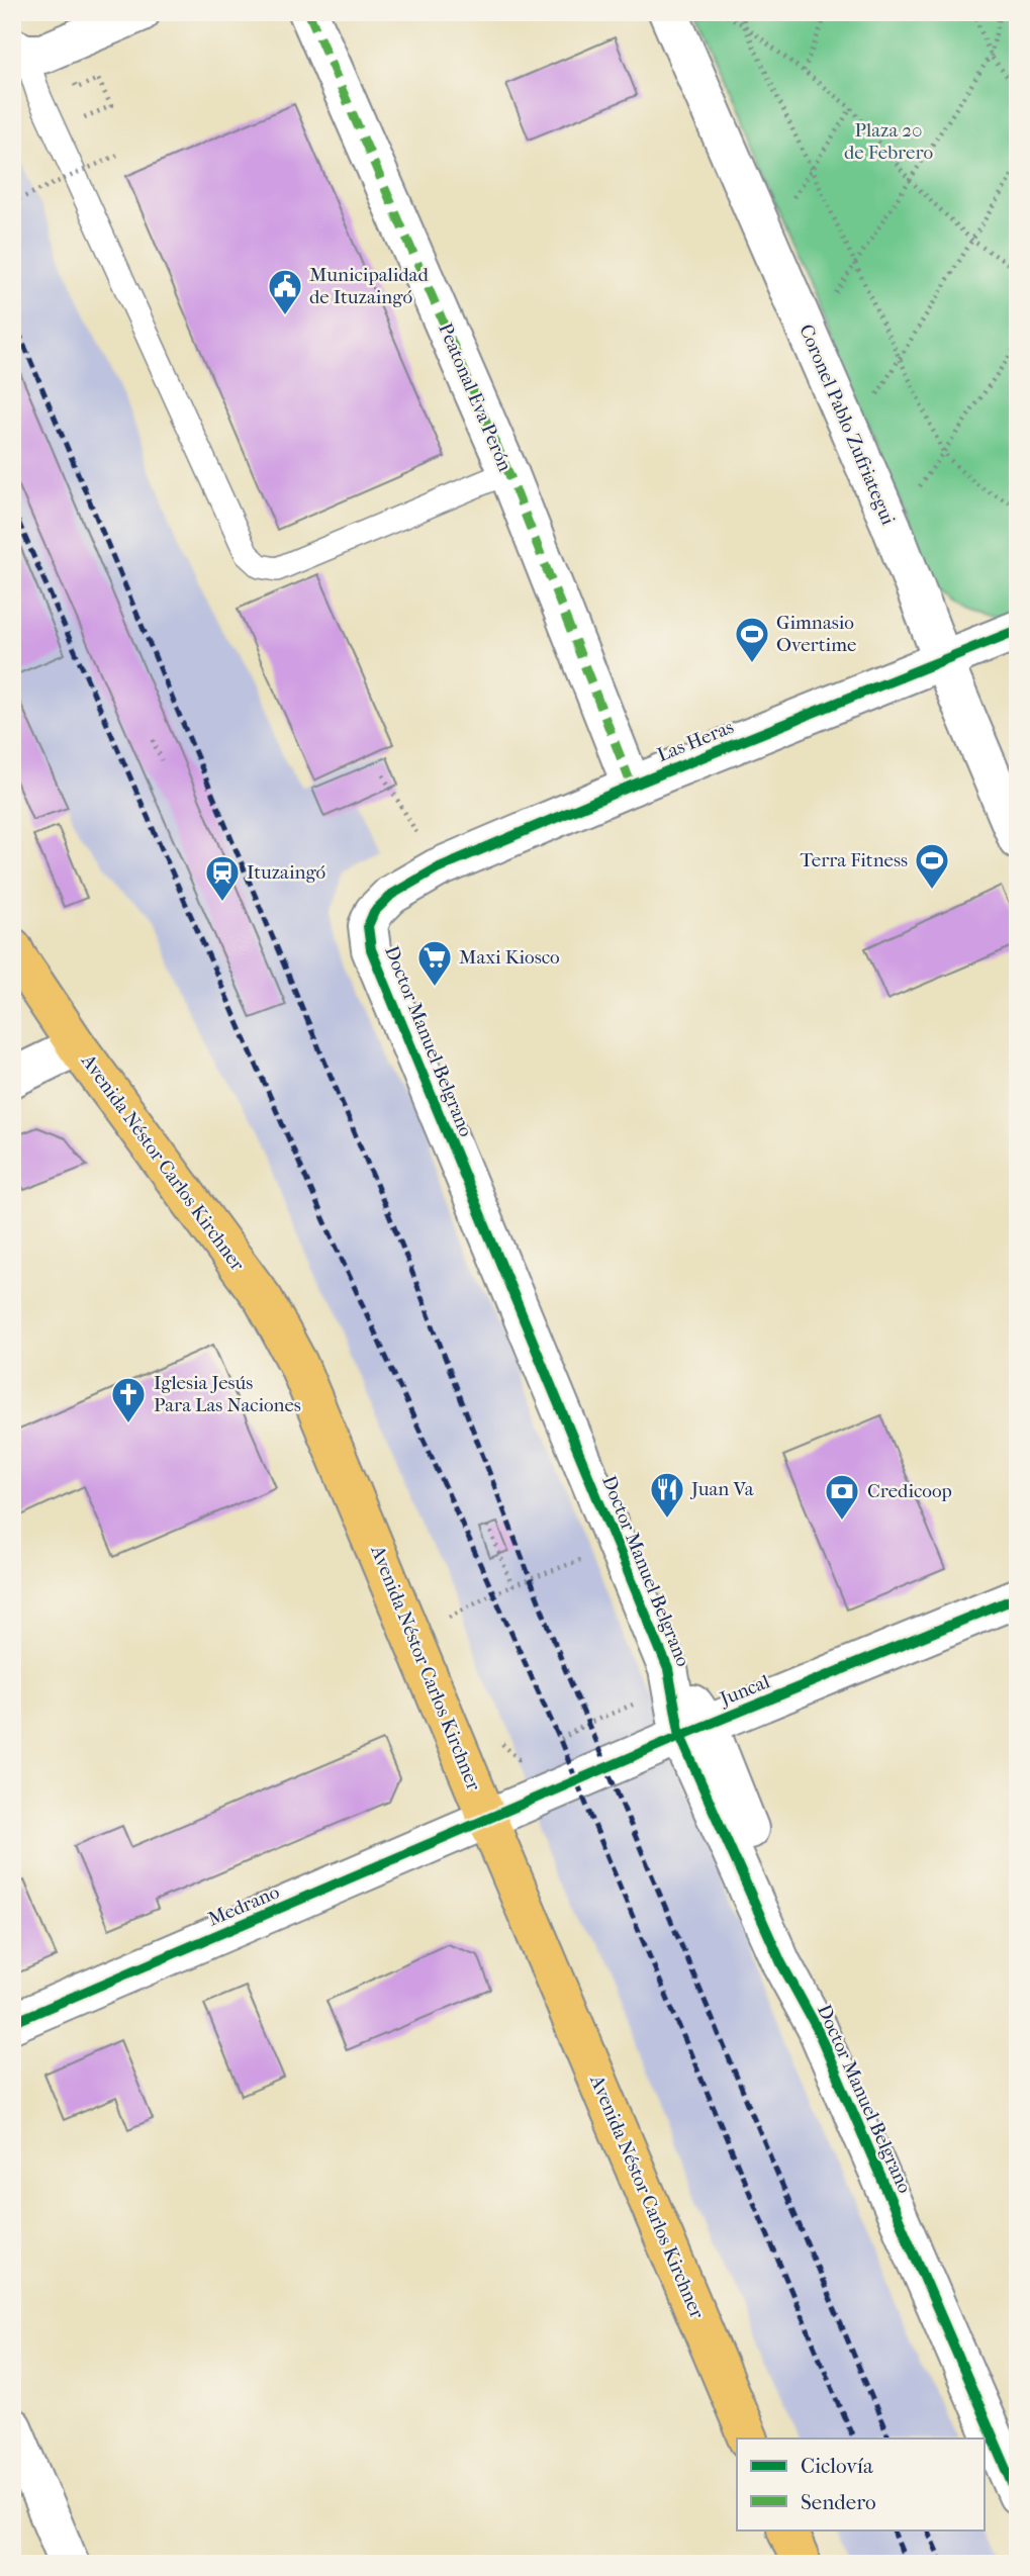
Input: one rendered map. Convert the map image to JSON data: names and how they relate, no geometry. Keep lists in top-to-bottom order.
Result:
{
  "streets": {
    "main road": ["Avenida Néstor Carlos Kirchner"],
    "street": [
      "Peatonal Eva Perón",
      "Coronel Pablo Zufriategui",
      "Las Heras",
      "Doctor Manuel Belgrano",
      "Juncal",
      "Medrano"
    ]
  },
  "crossings": [
    ["Peatonal Eva Perón", "Las Heras"],
    ["Coronel Pablo Zufriategui", "Las Heras"],
    ["Las Heras", "Doctor Manuel Belgrano"],
    ["Doctor Manuel Belgrano", "Juncal"],
    ["Avenida Néstor Carlos Kirchner", "Juncal"],
    ["Avenida Néstor Carlos Kirchner", "Medrano"],
    ["Juncal", "Medrano"]
  ],
  "parks": ["Plaza 20 de Febrero"],
  "places": {
    "public building": ["Municipalidad de Ituzaingó"],
    "sports": ["Gimnasio Overtime", "Terra Fitness"],
    "station": ["Ituzaingó"],
    "supermarket": ["Maxi Kiosco"],
    "church": ["Iglesia Jesús Para Las Naciones"],
    "restaurant": ["Juan Va"],
    "bank": ["Credicoop"]
  },
  "legend": ["Ciclovía", "Sendero"]
}
